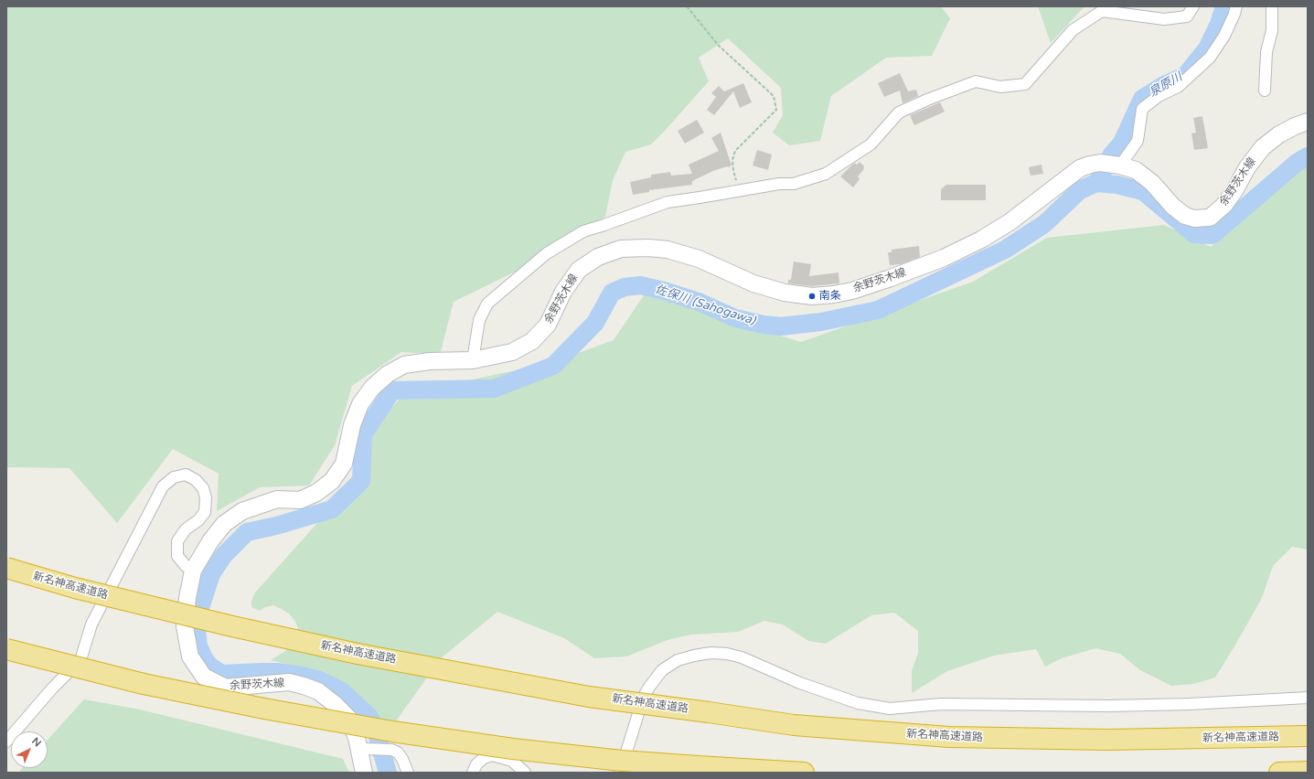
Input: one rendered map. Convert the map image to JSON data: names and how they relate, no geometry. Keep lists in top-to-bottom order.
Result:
{
  "streets": {
    "highway": ["新名神高速道路"],
    "main road": ["余野茨木線"]
  },
  "water": ["泉原川", "佐保川 (Sahogawa)"],
  "places": ["南条"],
  "north": "top right"
}
